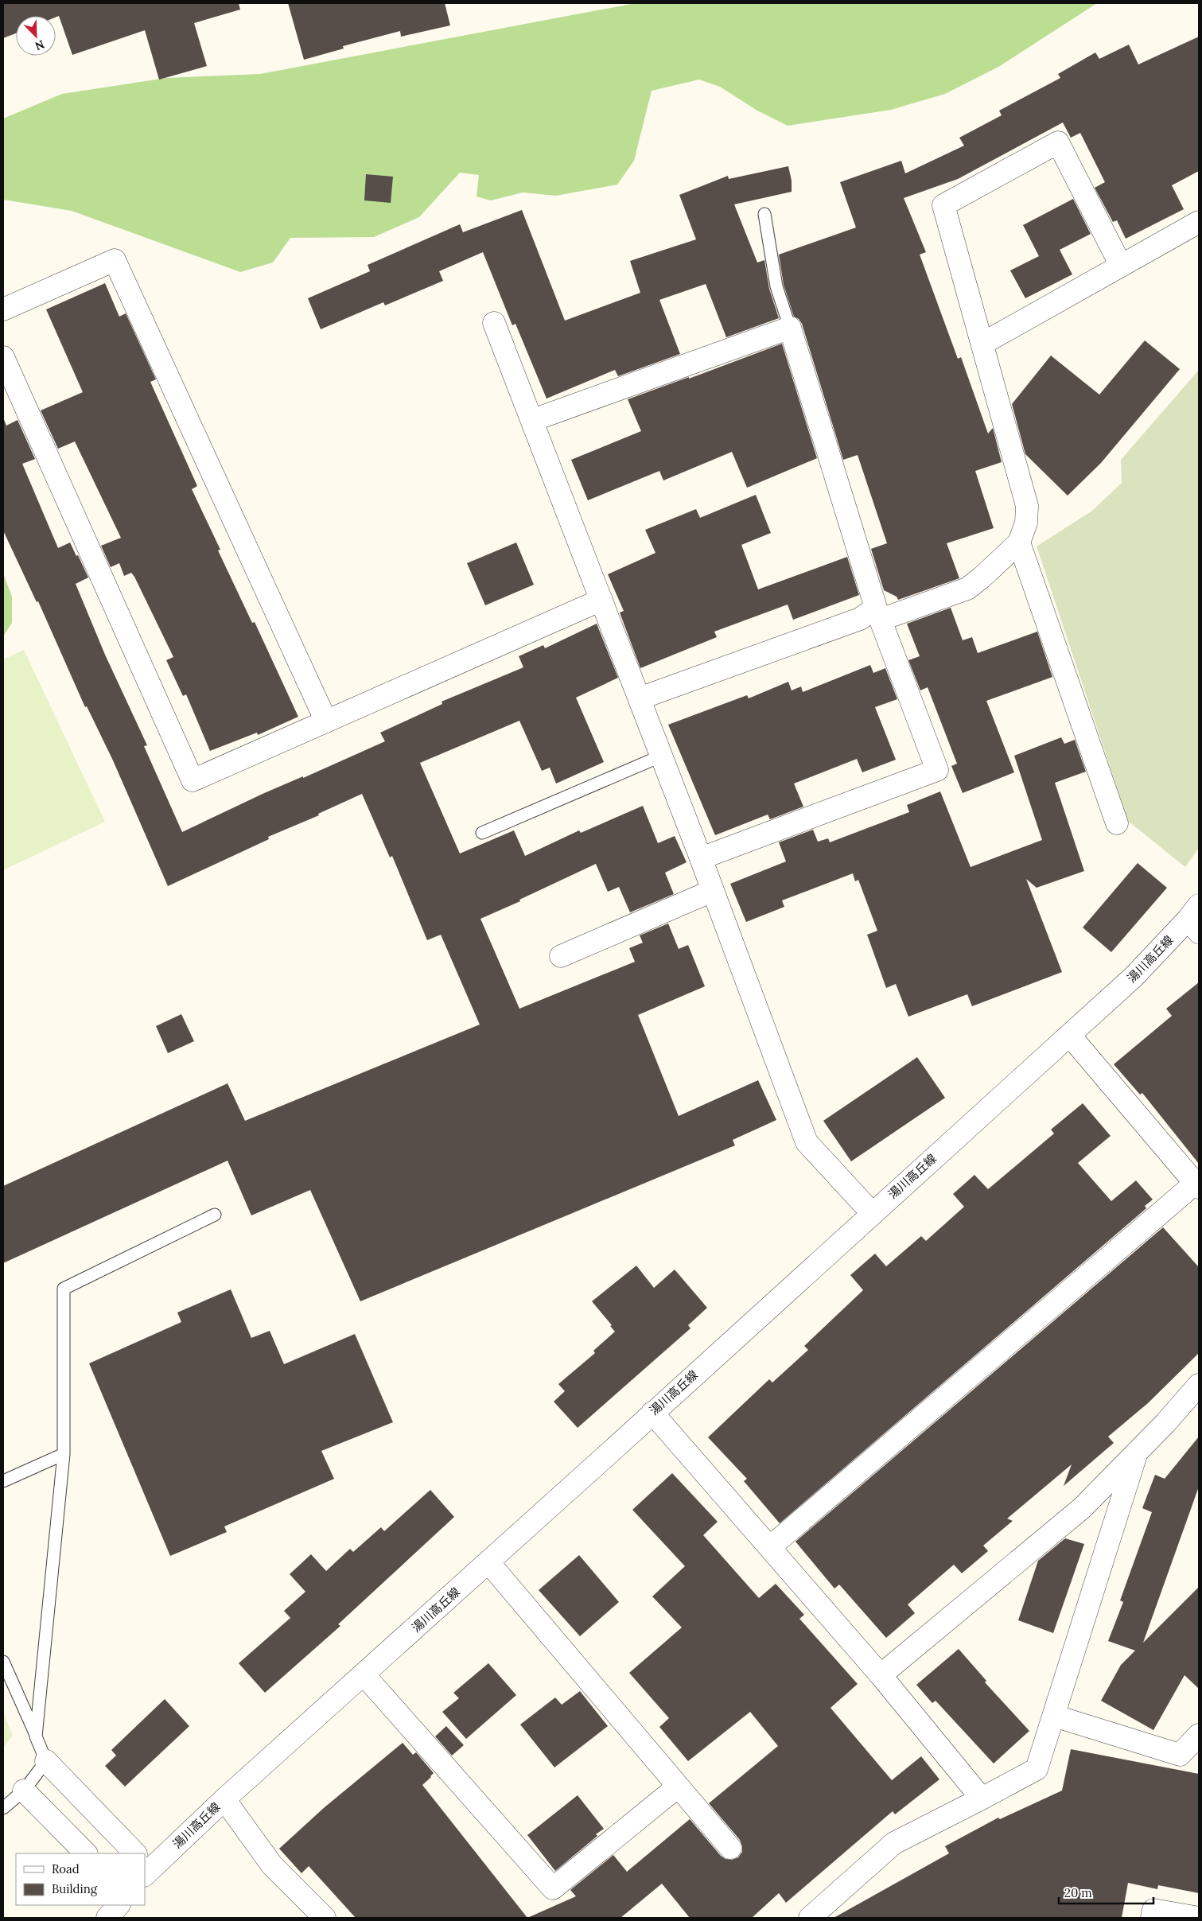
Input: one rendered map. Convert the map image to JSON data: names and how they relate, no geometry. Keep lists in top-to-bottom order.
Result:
{
  "streets": {
    "street": ["湯川高丘線"]
  },
  "legend": ["Road", "Building"],
  "scale_bar": "20 m",
  "north": "bottom right"
}
